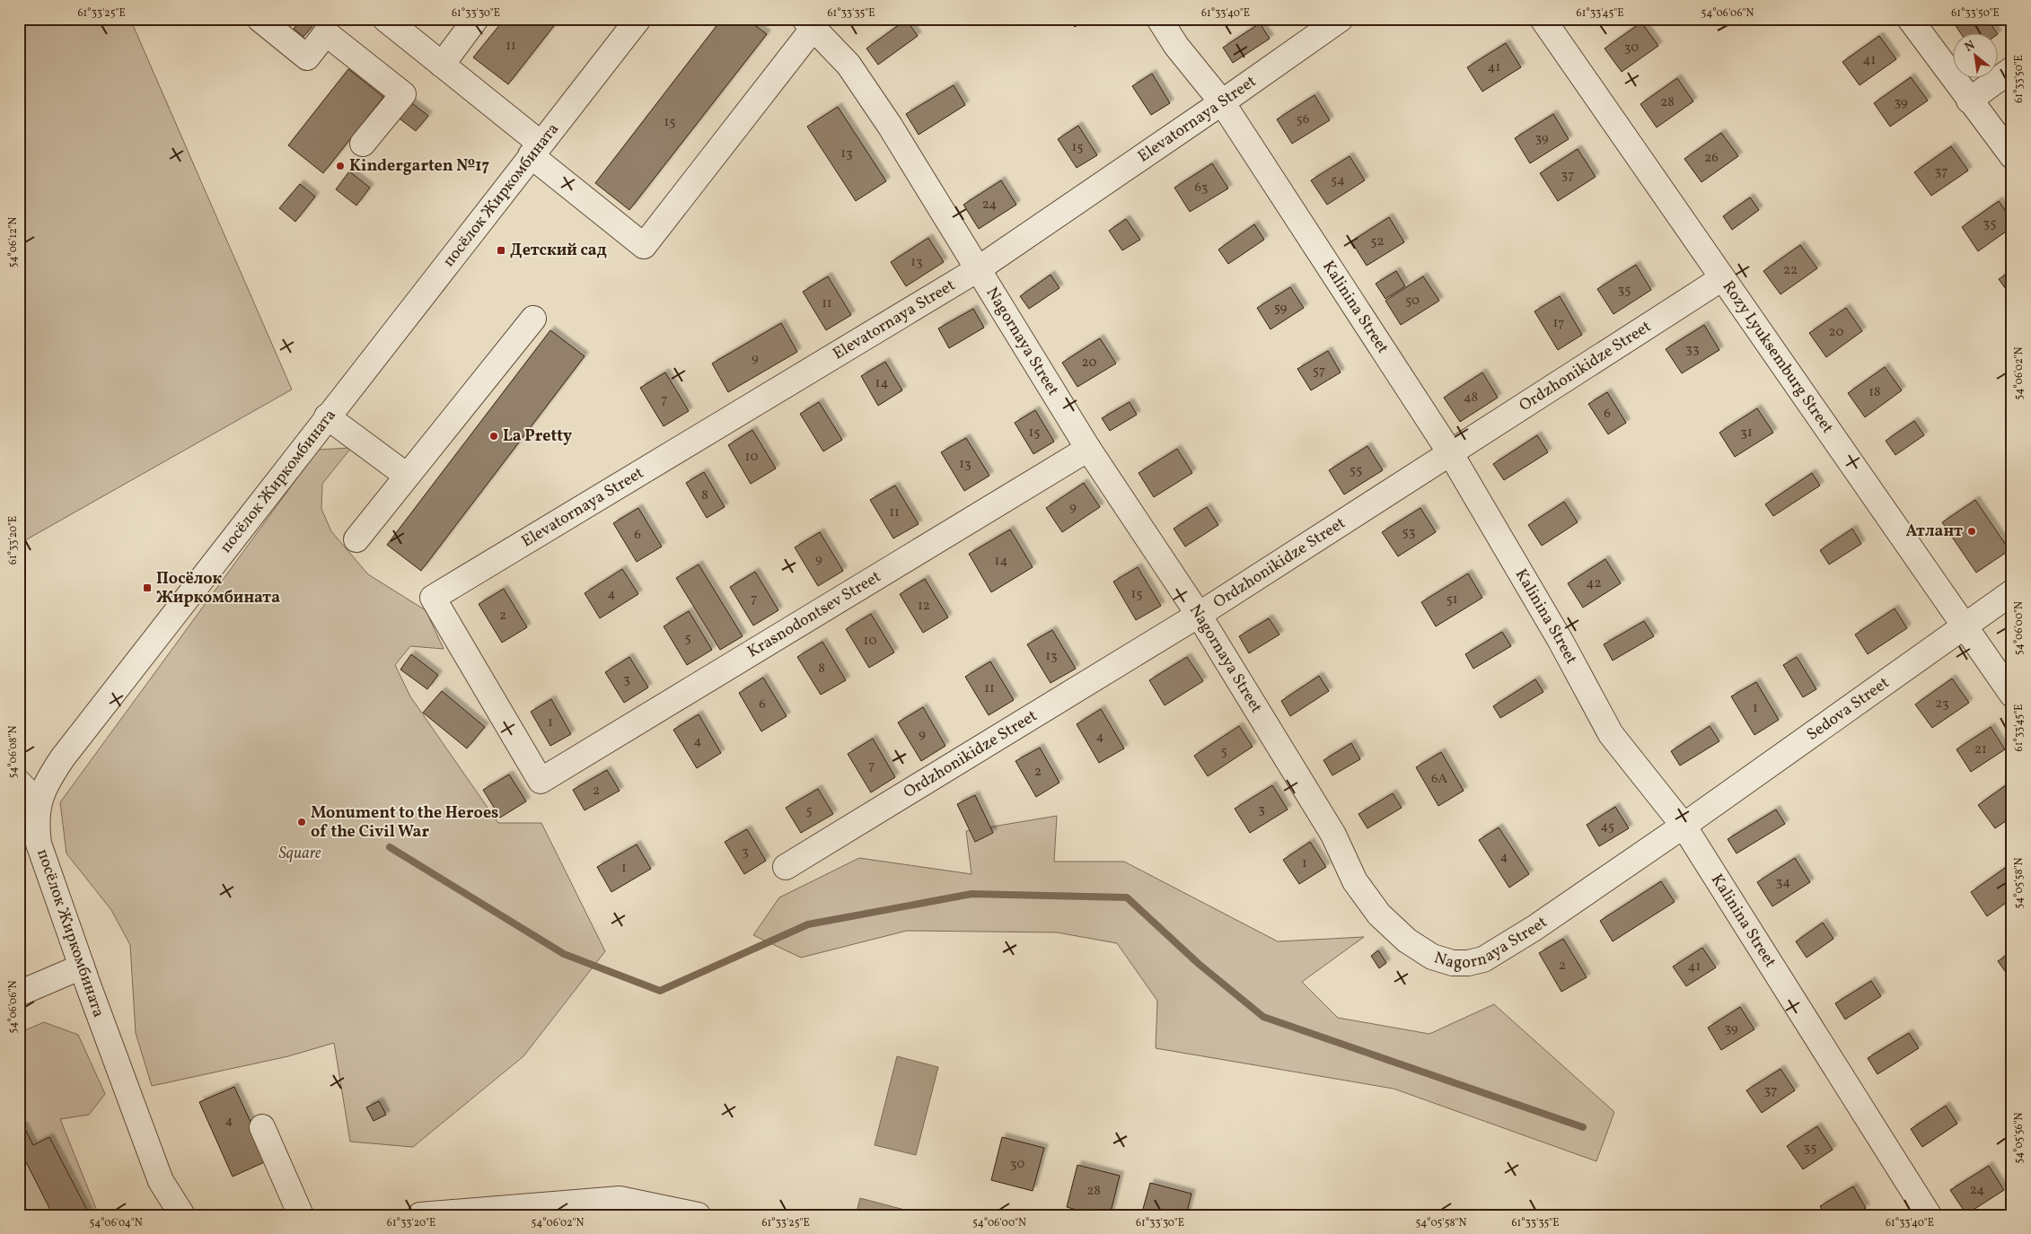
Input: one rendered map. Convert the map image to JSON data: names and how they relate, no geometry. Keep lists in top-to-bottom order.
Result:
{
  "streets": {
    "street": [
      "Elevatornaya Street",
      "посёлок Жиркомбината",
      "Kalinina Street",
      "Nagornaya Street",
      "Rozy Lyuksemburg Street",
      "Ordzhonikidze Street",
      "Krasnodontsev Street",
      "Sedova Street"
    ]
  },
  "crossings": [
    ["Elevatornaya Street", "Kalinina Street"],
    ["Elevatornaya Street", "Nagornaya Street"],
    ["Elevatornaya Street", "Krasnodontsev Street"],
    ["Kalinina Street", "Nagornaya Street"],
    ["Kalinina Street", "Ordzhonikidze Street"],
    ["Kalinina Street", "Sedova Street"],
    ["Nagornaya Street", "Ordzhonikidze Street"],
    ["Nagornaya Street", "Krasnodontsev Street"],
    ["Nagornaya Street", "Sedova Street"],
    ["Rozy Lyuksemburg Street", "Ordzhonikidze Street"],
    ["Rozy Lyuksemburg Street", "Sedova Street"]
  ],
  "parks": ["Square"],
  "places": {
    "other": [
      "Kindergarten №17",
      "La Pretty",
      "Атлант",
      "Monument to the Heroes of the Civil War"
    ],
    "transit": ["Детский сад", "Посёлок Жиркомбината"]
  },
  "house_numbers": [
    "11",
    "30",
    "41",
    "41",
    "28",
    "39",
    "56",
    "15",
    "39",
    "15",
    "13",
    "26",
    "37",
    "37",
    "54",
    "63",
    "24",
    "35",
    "52",
    "13",
    "22",
    "35",
    "50",
    "11",
    "59",
    "17",
    "20",
    "33",
    "9",
    "20",
    "57",
    "14",
    "18",
    "48",
    "7",
    "6",
    "15",
    "31",
    "10",
    "13",
    "55",
    "8",
    "9",
    "11",
    "53",
    "6",
    "9",
    "14",
    "42",
    "4",
    "15",
    "7",
    "51",
    "12",
    "2",
    "5",
    "10",
    "13",
    "8",
    "3",
    "11",
    "23",
    "6",
    "1",
    "1",
    "9",
    "4",
    "4",
    "21",
    "5",
    "7",
    "2",
    "6А",
    "2",
    "3",
    "5",
    "45",
    "3",
    "4",
    "1",
    "1",
    "34",
    "2",
    "41",
    "39",
    "37",
    "4",
    "35",
    "30",
    "24",
    "28"
  ],
  "north": "top left",
  "coordinates": [
    "61°33'25\"E",
    "61°33'30\"E",
    "61°33'35\"E",
    "61°33'40\"E",
    "61°33'45\"E",
    "54°06'06\"N",
    "61°33'50\"E",
    "54°06'12\"N",
    "54°06'02\"N",
    "61°33'20\"E",
    "54°06'00\"N",
    "54°06'08\"N",
    "54°05'58\"N",
    "54°05'56\"N",
    "54°06'04\"N"
  ]
}
